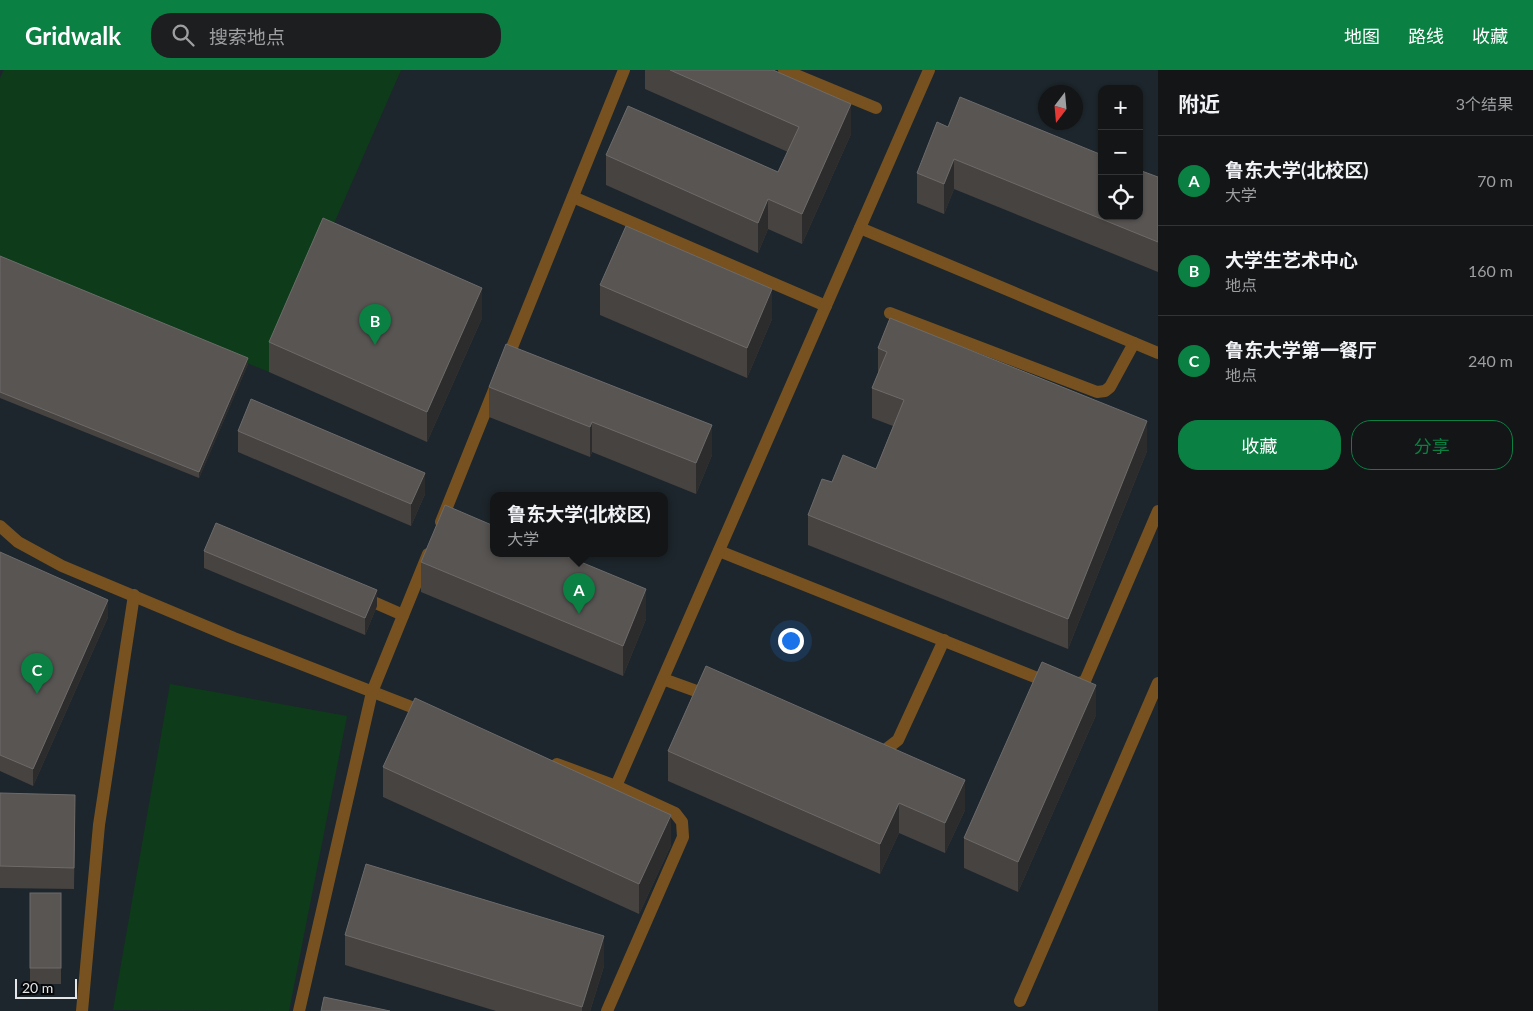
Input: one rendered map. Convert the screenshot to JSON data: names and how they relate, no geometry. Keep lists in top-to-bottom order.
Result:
{
  "scale_bar": "20 m",
  "north": "bottom",
  "page": {
    "header": "Gridwalk",
    "search": "搜索地点",
    "nav": ["地图", "路线", "收藏"],
    "heading": ["附近", "3个结果"],
    "map_buttons": ["+", "−"],
    "list": [
      {
        "mark": "A",
        "name": "鲁东大学(北校区)",
        "note": "大学",
        "value": "70 m"
      },
      {
        "mark": "B",
        "name": "大学生艺术中心",
        "note": "地点",
        "value": "160 m"
      },
      {
        "mark": "C",
        "name": "鲁东大学第一餐厅",
        "note": "地点",
        "value": "240 m"
      }
    ],
    "pins": ["B", "A", "C"],
    "buttons": ["收藏", "分享"],
    "popup": ["鲁东大学(北校区)", "大学"],
    "scale": "20 m"
  }
}
